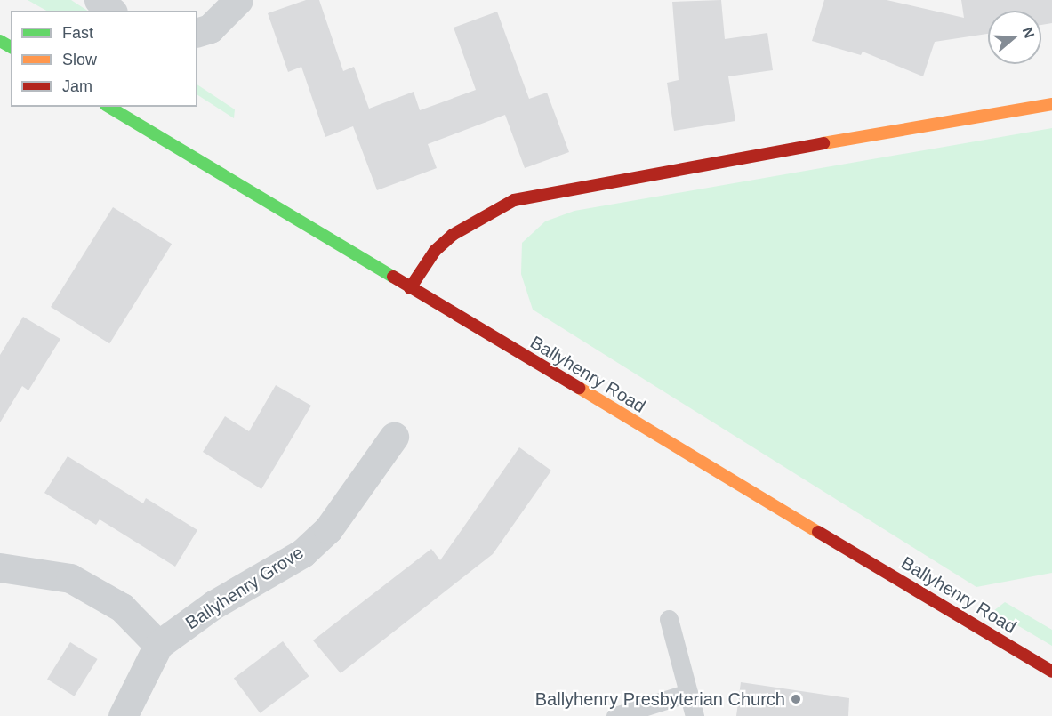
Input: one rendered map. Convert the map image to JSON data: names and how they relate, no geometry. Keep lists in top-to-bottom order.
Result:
{
  "streets": {
    "main road": ["Ballyhenry Road"],
    "street": ["Ballyhenry Grove"]
  },
  "places": ["Ballyhenry Presbyterian Church"],
  "legend": ["Fast", "Slow", "Jam"],
  "north": "right"
}
